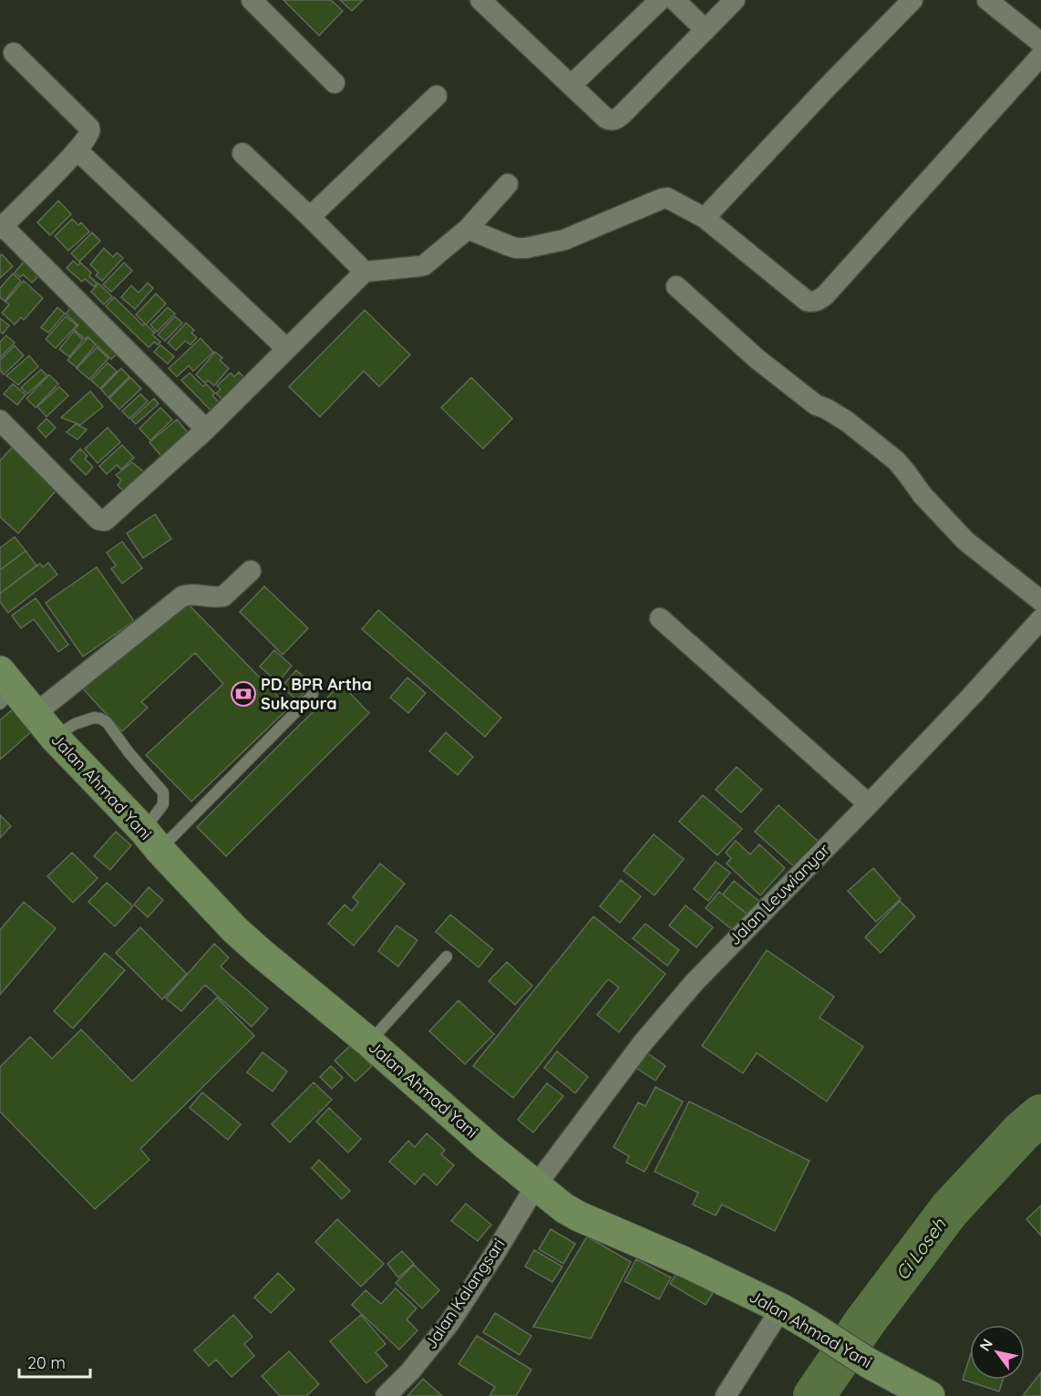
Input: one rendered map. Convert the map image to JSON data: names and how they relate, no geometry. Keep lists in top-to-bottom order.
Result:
{
  "streets": {
    "street": ["Jalan Ahmad Yani", "Jalan Leuwianyar", "Jalan Kalangsari"]
  },
  "crossings": [
    ["Jalan Ahmad Yani", "Jalan Leuwianyar"],
    ["Jalan Ahmad Yani", "Jalan Kalangsari"],
    ["Jalan Leuwianyar", "Jalan Kalangsari"]
  ],
  "water": ["Ci Loseh"],
  "places": {
    "bank": ["PD. BPR Artha Sukapura"]
  },
  "scale_bar": "20 m",
  "north": "top left"
}
